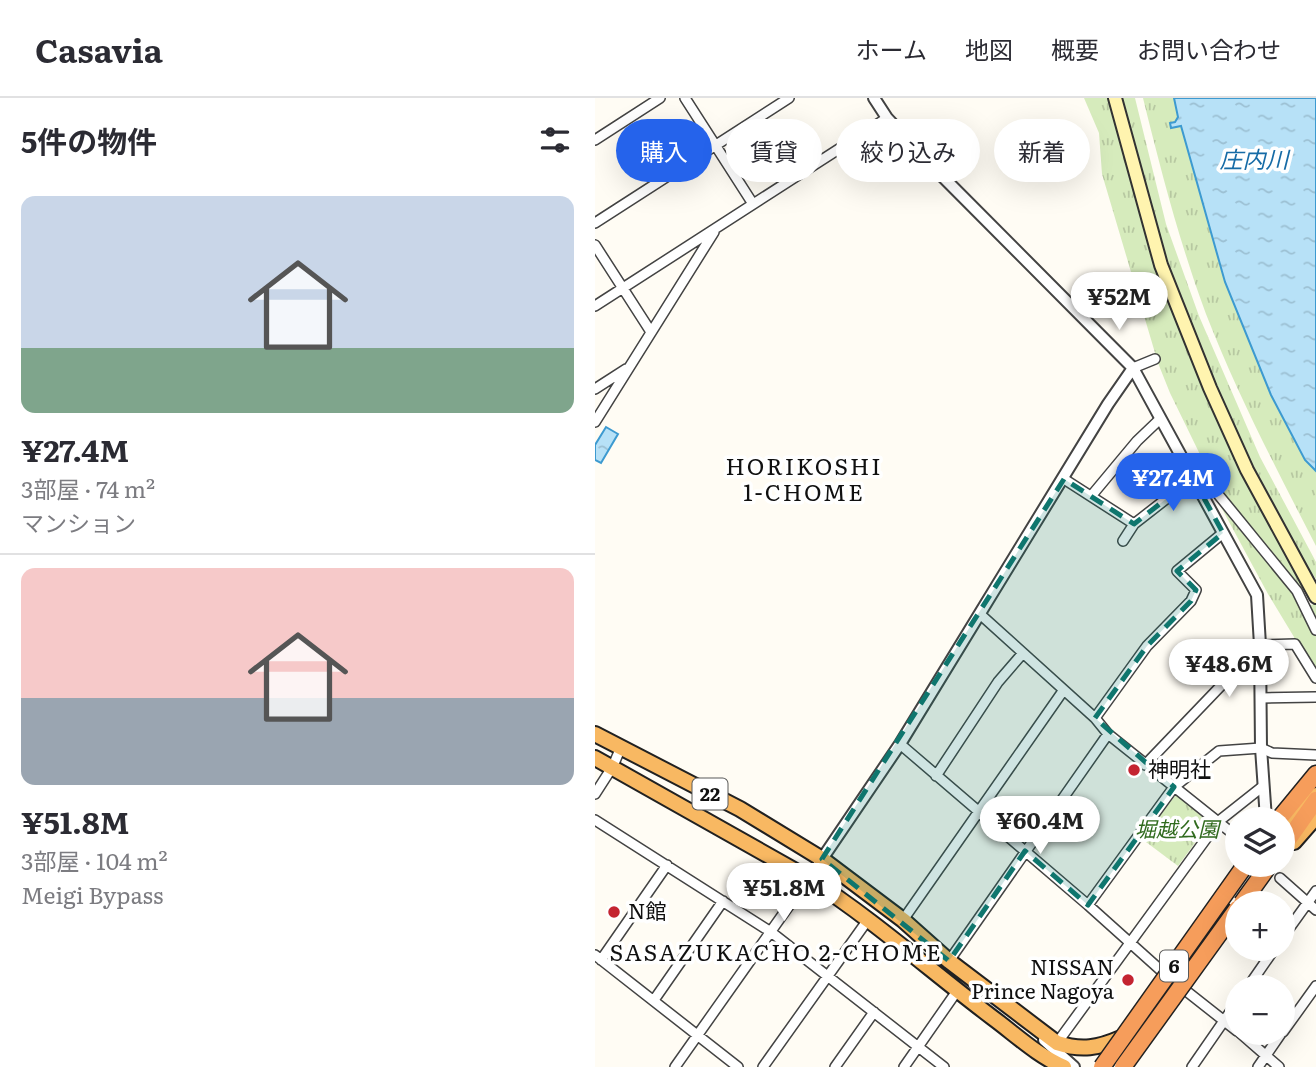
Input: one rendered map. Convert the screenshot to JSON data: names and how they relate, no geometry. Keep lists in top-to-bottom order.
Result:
{
  "streets": {
    "highway": ["22", "6"]
  },
  "districts": ["HORIKOSHI 1-CHOME", "SASAZUKACHO 2-CHOME"],
  "water": ["庄内川"],
  "parks": ["堀越公園"],
  "places": ["神明社", "N館", "NISSAN Prince Nagoya"],
  "page": {
    "header": "Casavia",
    "nav": [
      "ホーム",
      "地図",
      "概要",
      "お問い合わせ"
    ],
    "heading": "5件の物件",
    "chip": [
      "購入",
      "賃貸",
      "絞り込み",
      "新着"
    ],
    "list": [
      {
        "name": "¥27.4M",
        "note": "3部屋 · 74 m² · マンション"
      },
      {
        "name": "¥51.8M",
        "note": "3部屋 · 104 m² · Meigi Bypass"
      }
    ],
    "price": [
      "¥52M",
      "¥27.4M",
      "¥48.6M",
      "¥60.4M",
      "¥51.8M"
    ],
    "map_buttons": ["+", "−"]
  }
}
